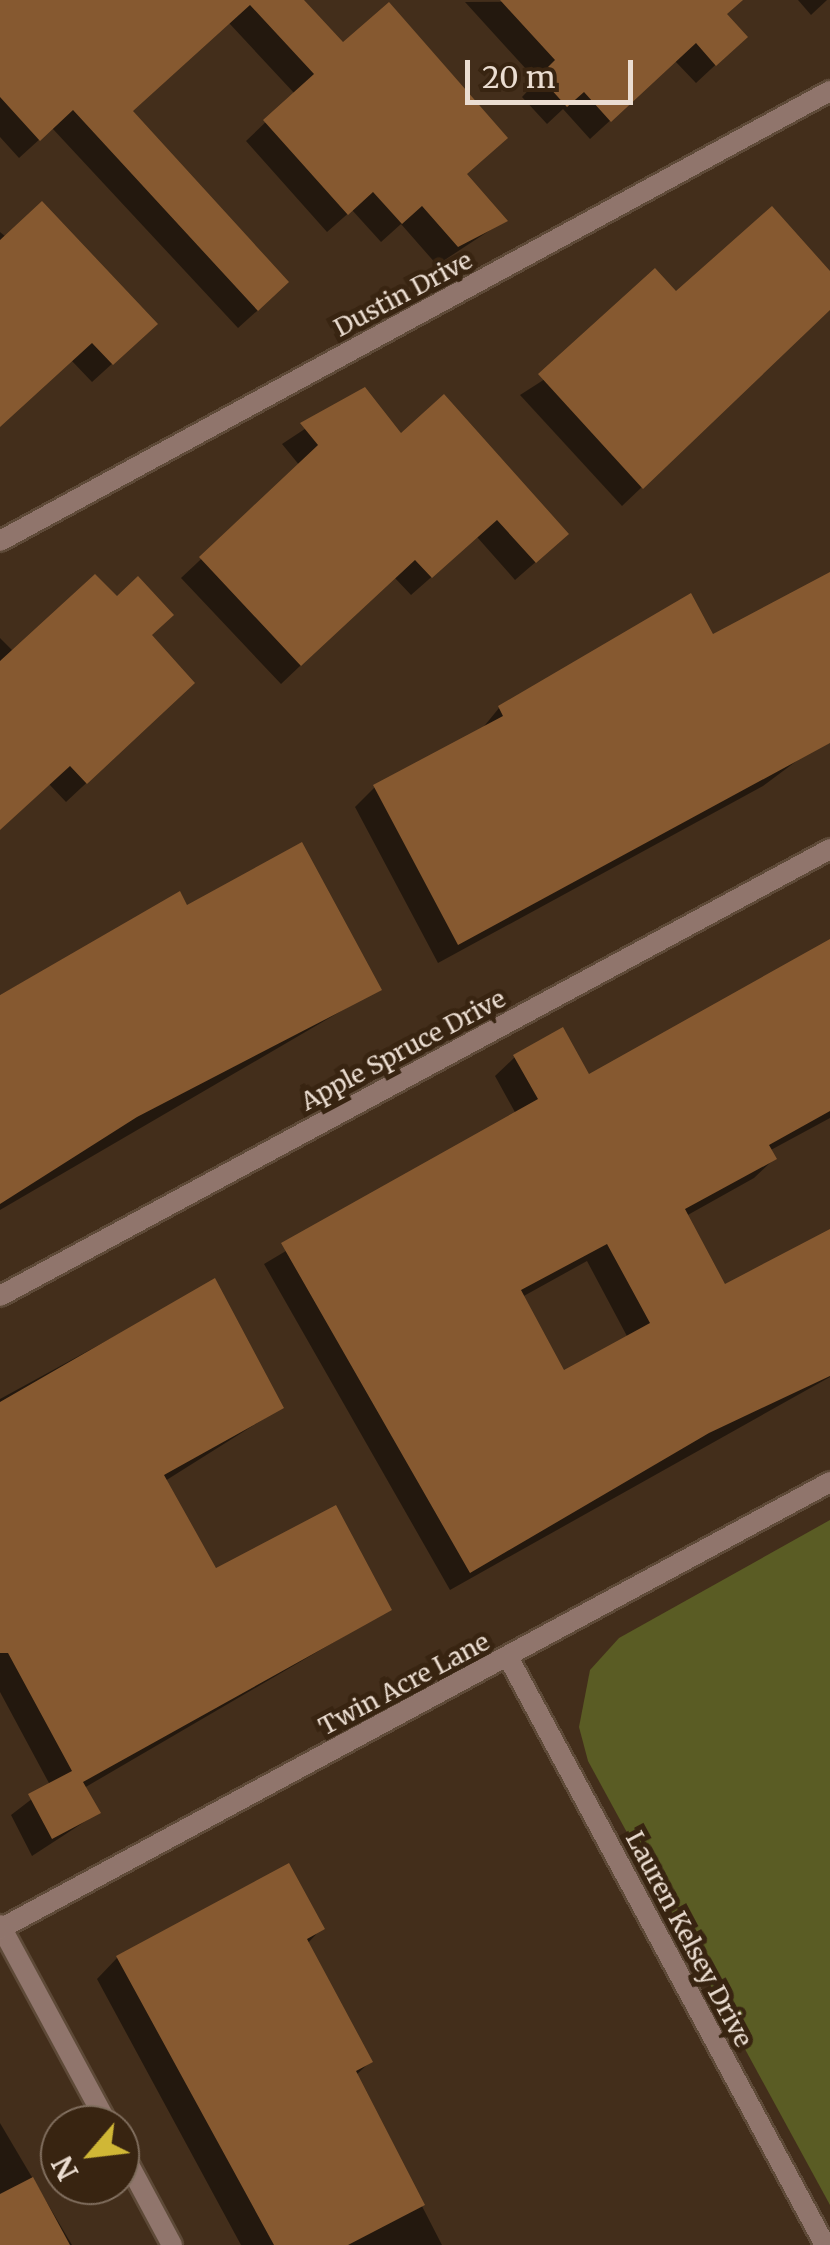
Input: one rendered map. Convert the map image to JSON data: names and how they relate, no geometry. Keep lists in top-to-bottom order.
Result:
{
  "streets": {
    "street": [
      "Dustin Drive",
      "Apple Spruce Drive",
      "Twin Acre Lane",
      "Lauren Kelsey Drive"
    ]
  },
  "crossings": [
    ["Twin Acre Lane", "Lauren Kelsey Drive"]
  ],
  "scale_bar": "20 m",
  "north": "bottom left"
}
